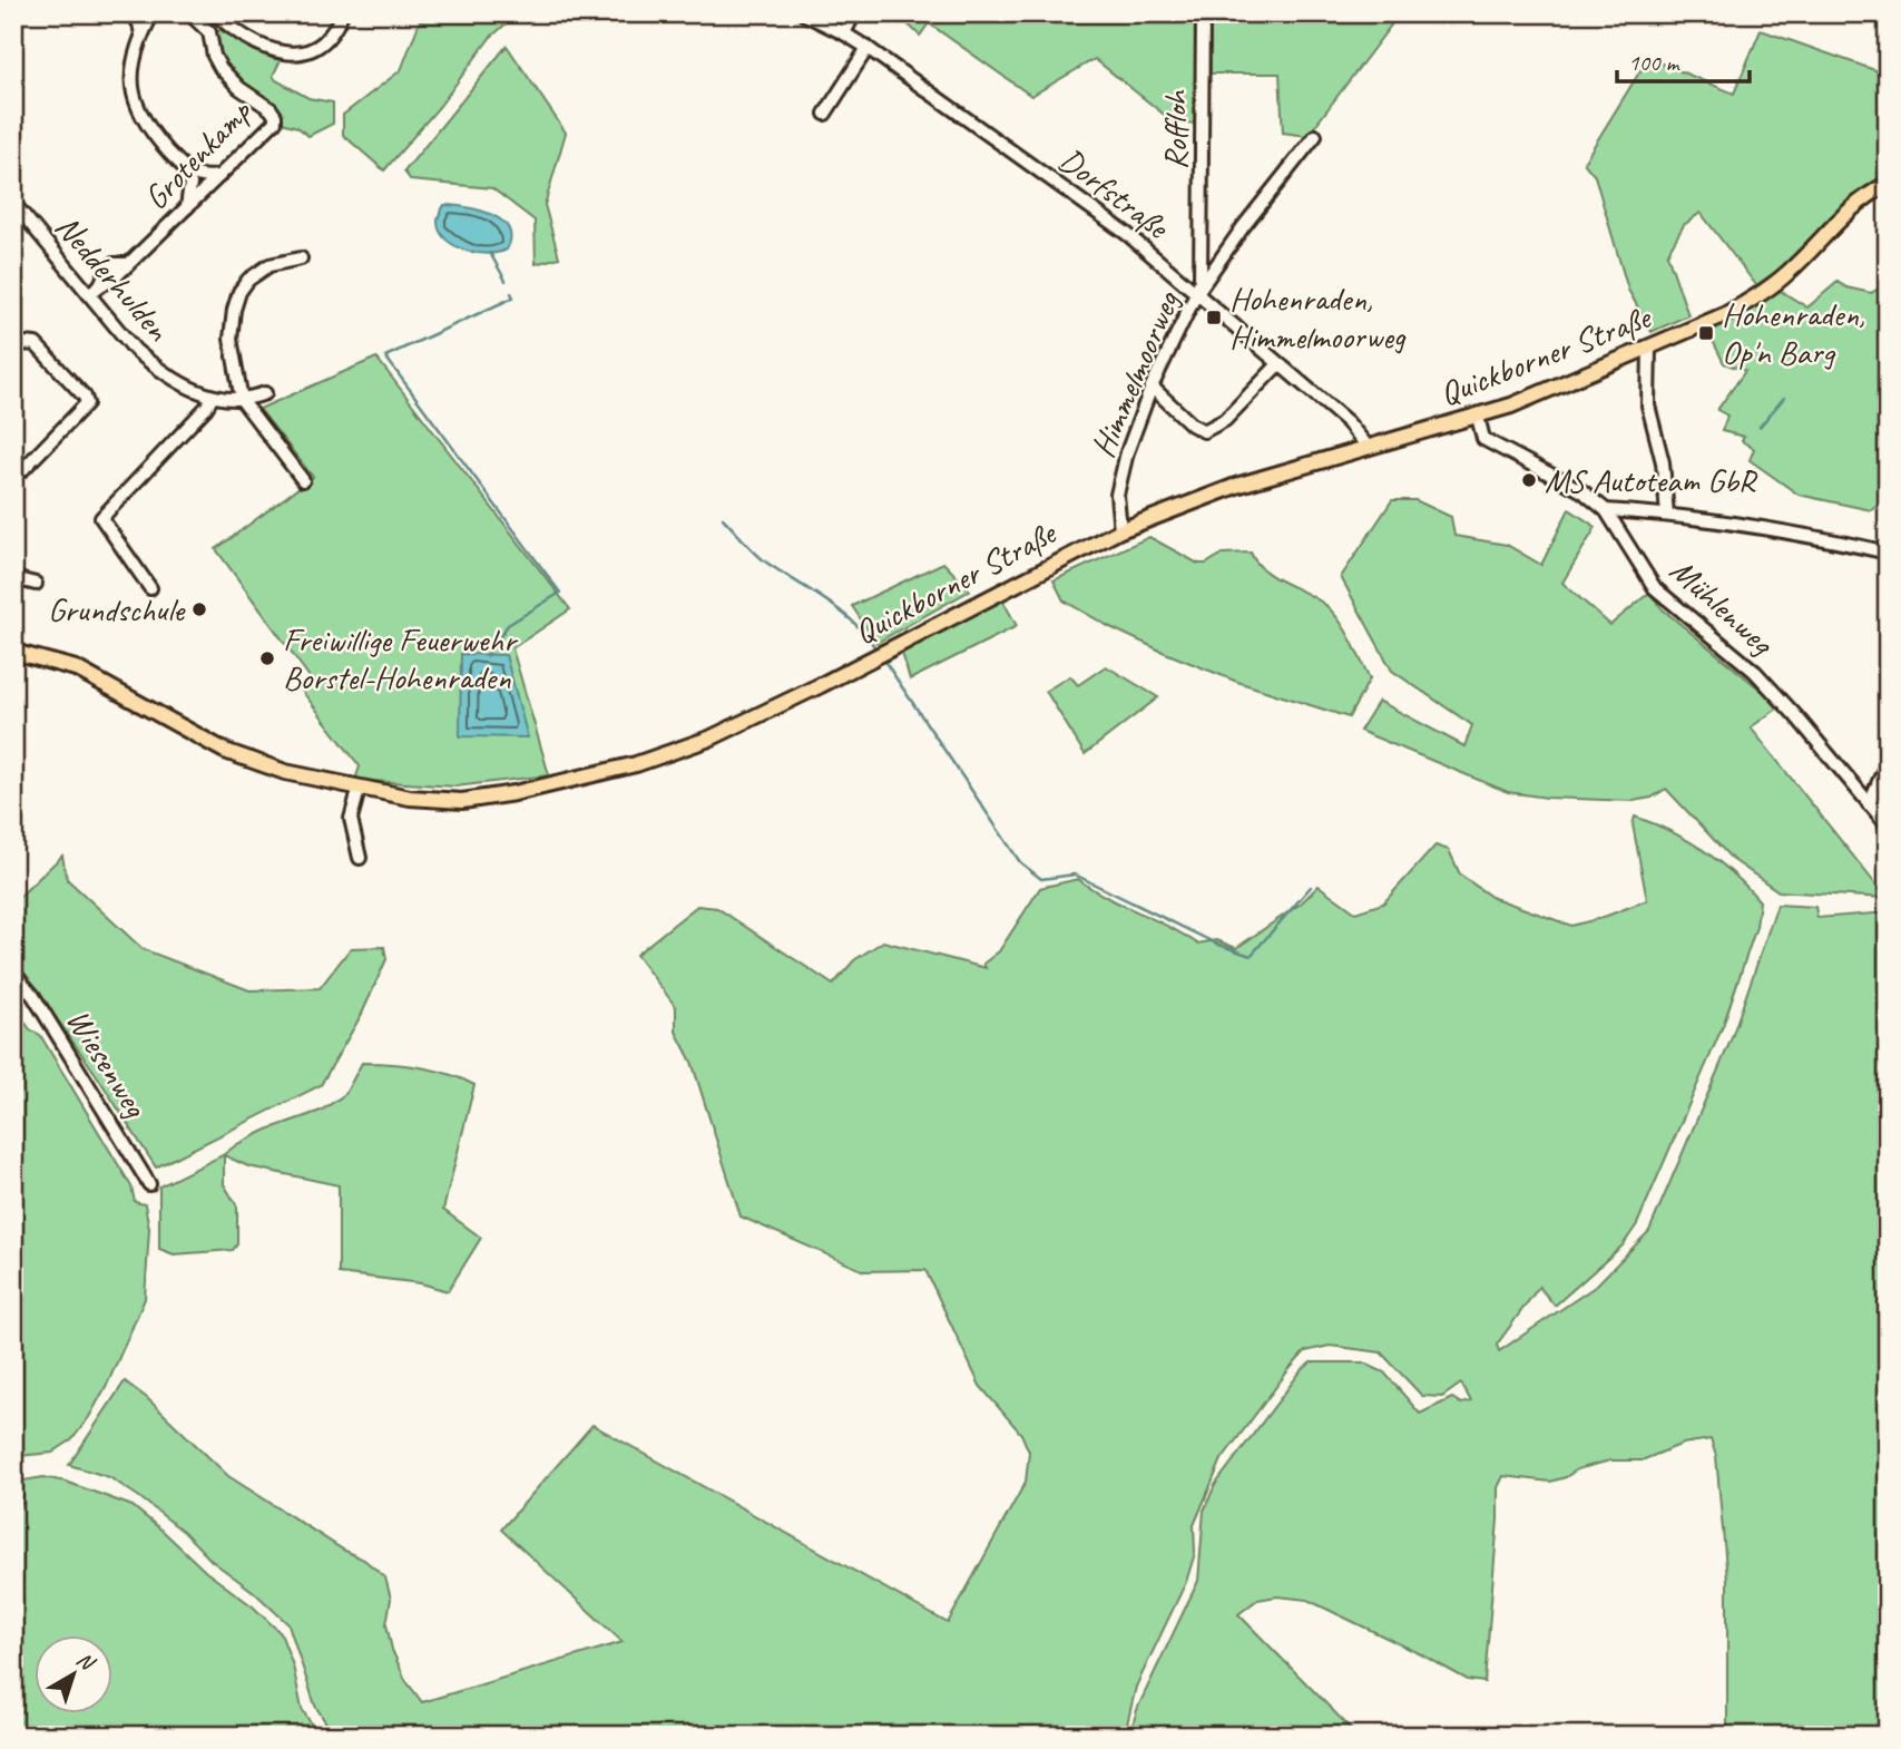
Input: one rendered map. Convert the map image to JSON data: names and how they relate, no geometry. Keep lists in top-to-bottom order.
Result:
{
  "streets": {
    "main road": ["Quickborner Straße"],
    "street": [
      "Roffloh",
      "Grotenkamp",
      "Dorfstraße",
      "Nedderhulden",
      "Himmelmoorweg",
      "Mühlenweg",
      "Wiesenweg"
    ]
  },
  "crossings": [
    ["Roffloh", "Dorfstraße"],
    ["Roffloh", "Himmelmoorweg"],
    ["Grotenkamp", "Nedderhulden"],
    ["Dorfstraße", "Quickborner Straße"],
    ["Dorfstraße", "Himmelmoorweg"],
    ["Quickborner Straße", "Himmelmoorweg"],
    ["Quickborner Straße", "Mühlenweg"]
  ],
  "places": {
    "transit": ["Hohenraden, Himmelmoorweg", "Hohenraden, Op'n Barg"],
    "other": ["MS Autoteam GbR", "Grundschule", "Freiwillige Feuerwehr Borstel-Hohenraden"]
  },
  "scale_bar": "100 m",
  "north": "top right"
}
